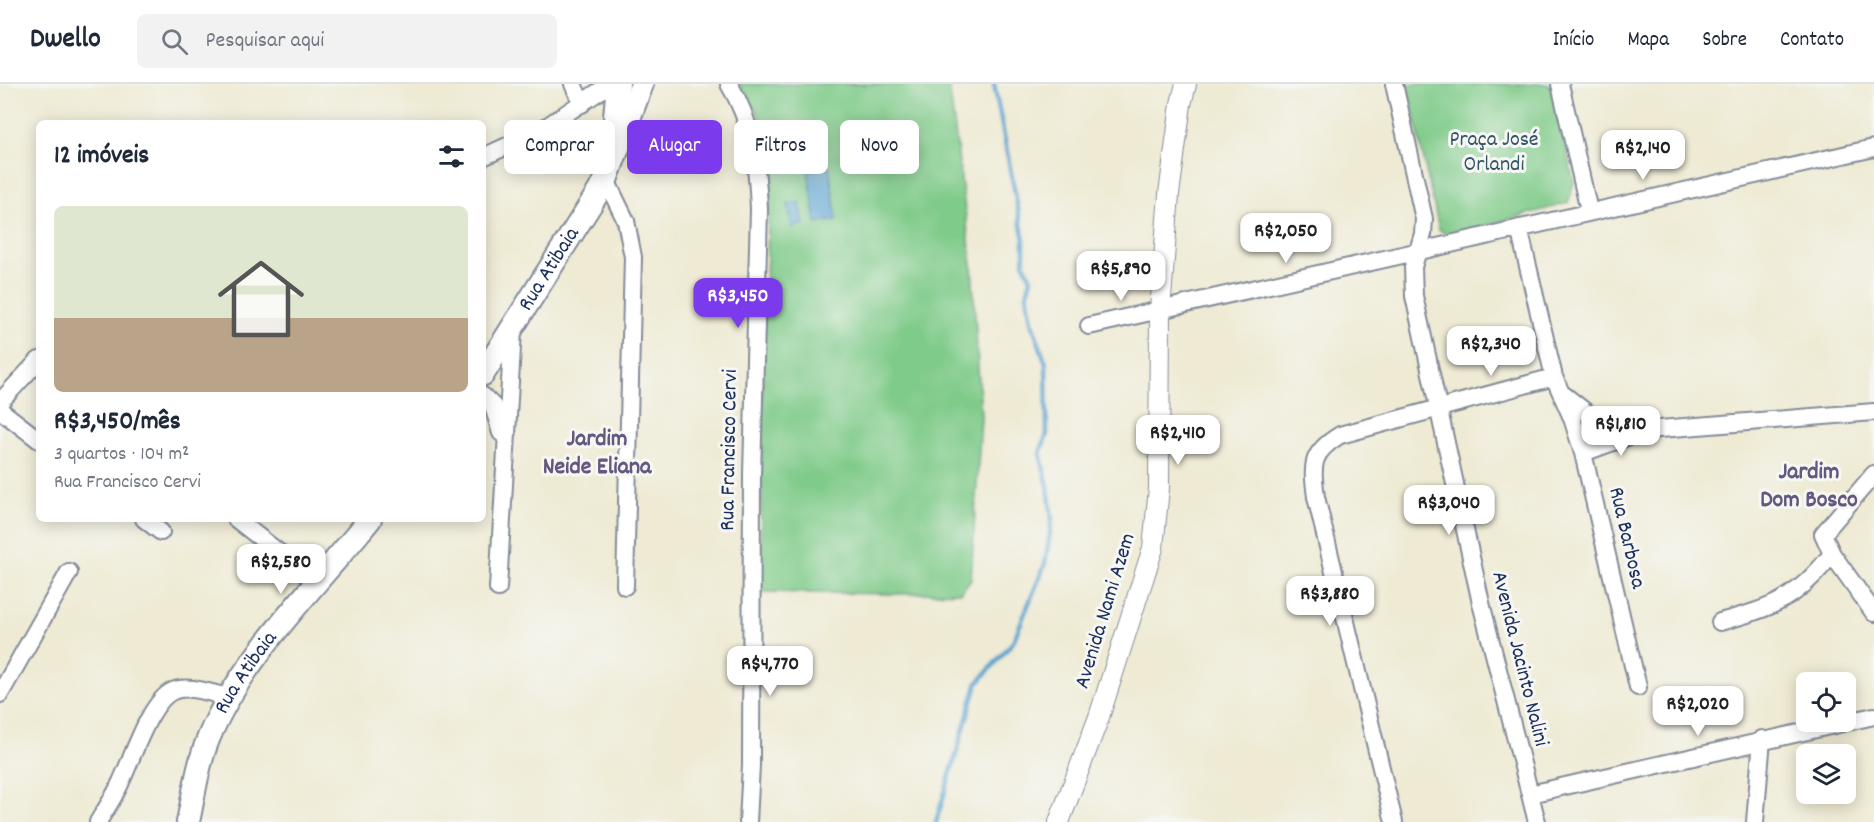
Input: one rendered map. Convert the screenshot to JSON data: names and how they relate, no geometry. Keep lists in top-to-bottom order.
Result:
{
  "streets": {
    "main road": ["Rua Atibaia"],
    "street": [
      "Rua Francisco Cervi",
      "Rua Barbosa",
      "Avenida Nami Azem",
      "Avenida Jacinto Nalini"
    ]
  },
  "districts": ["Jardim Neide Eliana", "Jardim Dom Bosco"],
  "parks": ["Praça José Orlandi"],
  "page": {
    "header": "Dwello",
    "search": "Pesquisar aqui",
    "nav": [
      "Início",
      "Mapa",
      "Sobre",
      "Contato"
    ],
    "chip": [
      "Comprar",
      "Alugar",
      "Filtros",
      "Novo"
    ],
    "heading": "12 imóveis",
    "price": [
      "R$2,140",
      "R$2,050",
      "R$5,890",
      "R$3,450",
      "R$2,340",
      "R$1,810",
      "R$2,410",
      "R$3,040",
      "R$2,580",
      "R$3,880",
      "R$4,770",
      "R$2,020"
    ],
    "list": [
      {
        "name": "R$3,450/mês",
        "note": "3 quartos · 104 m² · Rua Francisco Cervi"
      }
    ]
  }
}
